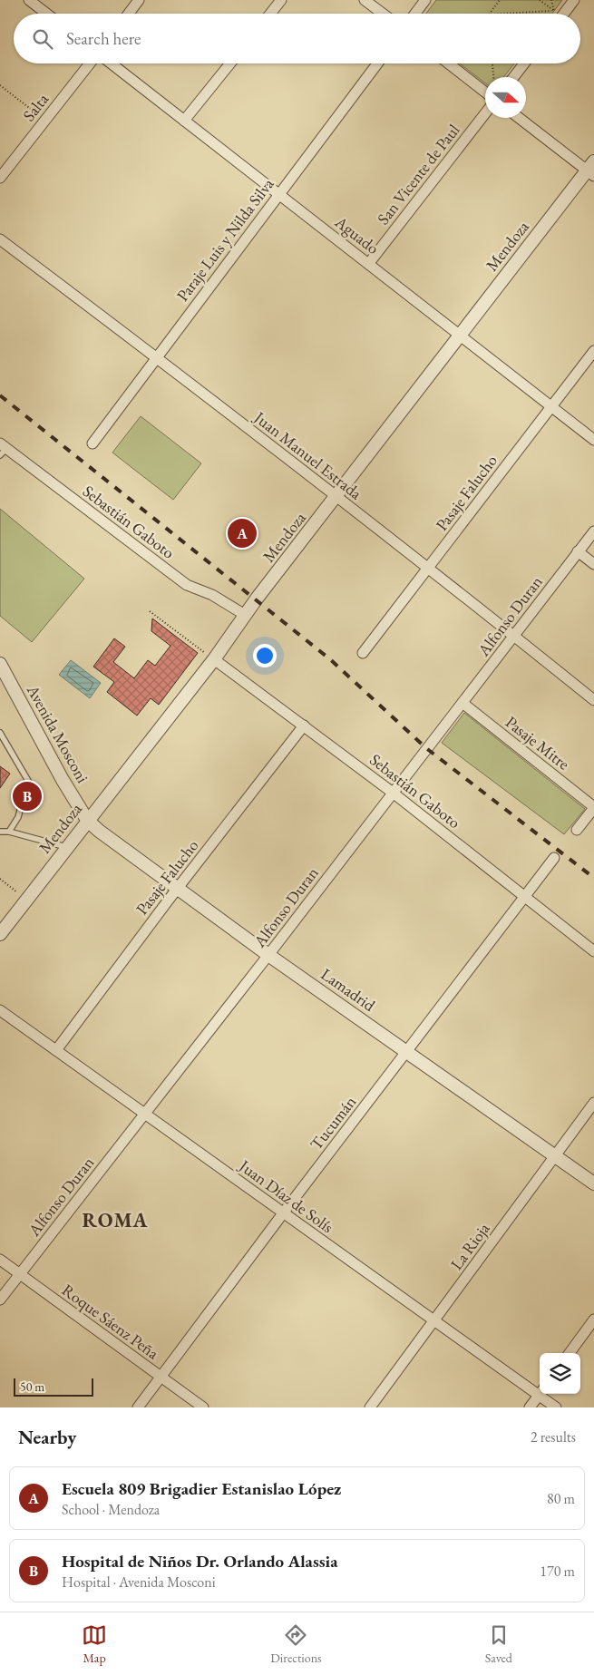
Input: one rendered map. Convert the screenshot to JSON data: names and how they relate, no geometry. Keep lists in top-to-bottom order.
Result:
{
  "streets": {
    "street": [
      "Salta",
      "San Vicente de Paul",
      "Aguado",
      "Paraje Luis y Nilda Silva",
      "Mendoza",
      "Juan Manuel Estrada",
      "Pasaje Falucho",
      "Sebastián Gaboto",
      "Alfonso Duran",
      "Avenida Mosconi",
      "Pasaje Mitre",
      "Lamadrid",
      "Tucumán",
      "Juan Díaz de Solís",
      "La Rioja",
      "Roque Sáenz Peña"
    ]
  },
  "crossings": [
    ["San Vicente de Paul", "Aguado"],
    ["Aguado", "Paraje Luis y Nilda Silva"],
    ["Aguado", "Mendoza"],
    ["Aguado", "Pasaje Falucho"],
    ["Paraje Luis y Nilda Silva", "Juan Manuel Estrada"],
    ["Mendoza", "Juan Manuel Estrada"],
    ["Mendoza", "Sebastián Gaboto"],
    ["Mendoza", "Avenida Mosconi"],
    ["Mendoza", "Lamadrid"],
    ["Juan Manuel Estrada", "Pasaje Falucho"],
    ["Juan Manuel Estrada", "Alfonso Duran"],
    ["Pasaje Falucho", "Sebastián Gaboto"],
    ["Pasaje Falucho", "Lamadrid"],
    ["Pasaje Falucho", "Juan Díaz de Solís"],
    ["Sebastián Gaboto", "Alfonso Duran"],
    ["Sebastián Gaboto", "Tucumán"],
    ["Alfonso Duran", "Pasaje Mitre"],
    ["Alfonso Duran", "Lamadrid"],
    ["Alfonso Duran", "Juan Díaz de Solís"],
    ["Alfonso Duran", "Roque Sáenz Peña"],
    ["Avenida Mosconi", "Lamadrid"],
    ["Lamadrid", "Tucumán"],
    ["Lamadrid", "La Rioja"],
    ["Tucumán", "Juan Díaz de Solís"],
    ["Tucumán", "Roque Sáenz Peña"],
    ["Juan Díaz de Solís", "La Rioja"]
  ],
  "districts": ["ROMA"],
  "scale_bar": "50 m",
  "north": "right",
  "page": {
    "search": "Search here",
    "pins": ["A", "B"],
    "scale": "50 m",
    "heading": ["Nearby", "2 results"],
    "list": [
      {
        "mark": "A",
        "name": "Escuela 809 Brigadier Estanislao López",
        "note": "School · Mendoza",
        "value": "80 m"
      },
      {
        "mark": "B",
        "name": "Hospital de Niños Dr. Orlando Alassia",
        "note": "Hospital · Avenida Mosconi",
        "value": "170 m"
      }
    ],
    "nav": ["Map", "Directions", "Saved"]
  }
}
